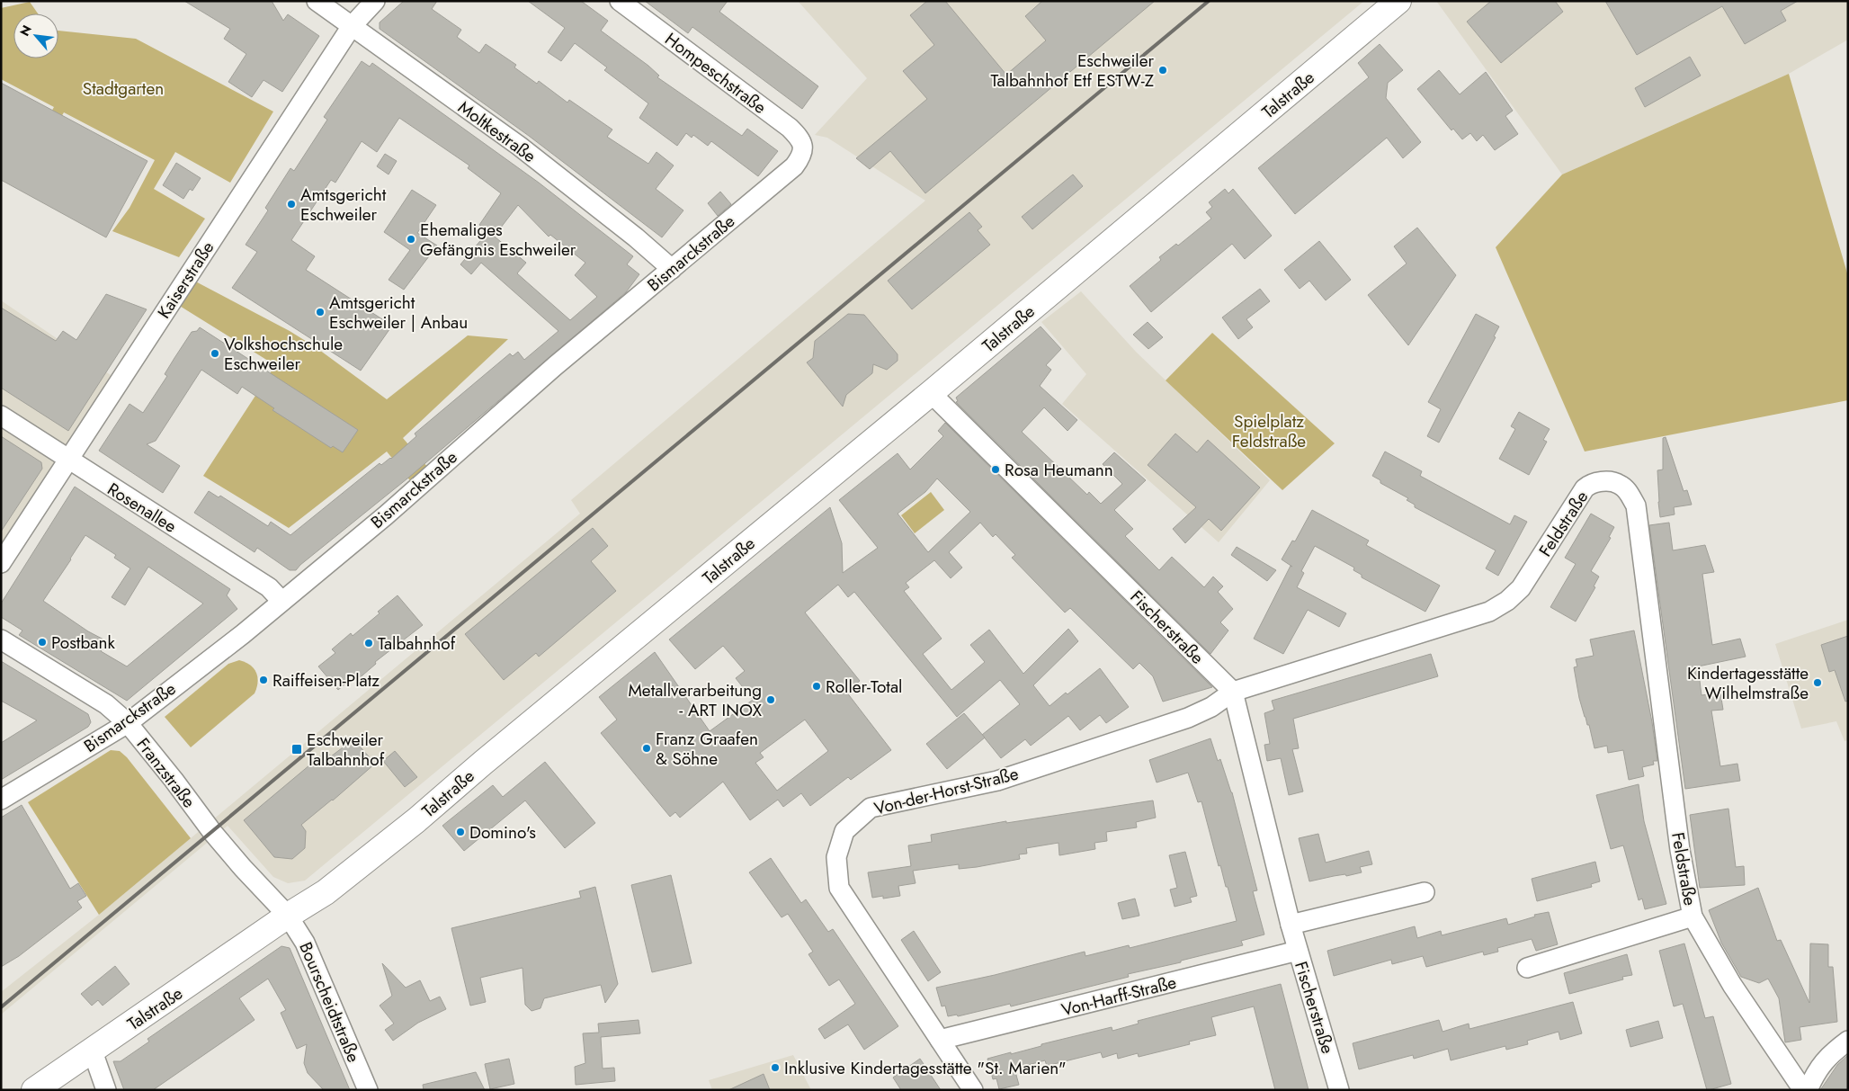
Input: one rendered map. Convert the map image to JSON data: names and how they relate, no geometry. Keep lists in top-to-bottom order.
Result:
{
  "streets": {
    "main road": ["Talstraße"],
    "street": [
      "Hompeschstraße",
      "Moltkestraße",
      "Bismarckstraße",
      "Kaiserstraße",
      "Rosenallee",
      "Feldstraße",
      "Fischerstraße",
      "Franzstraße",
      "Von-der-Horst-Straße",
      "Von-Harff-Straße",
      "Bourscheidtstraße"
    ]
  },
  "crossings": [
    ["Hompeschstraße", "Bismarckstraße"],
    ["Talstraße", "Fischerstraße"],
    ["Talstraße", "Franzstraße"],
    ["Talstraße", "Bourscheidtstraße"],
    ["Moltkestraße", "Bismarckstraße"],
    ["Moltkestraße", "Kaiserstraße"],
    ["Bismarckstraße", "Rosenallee"],
    ["Bismarckstraße", "Franzstraße"],
    ["Kaiserstraße", "Rosenallee"],
    ["Feldstraße", "Fischerstraße"],
    ["Feldstraße", "Von-der-Horst-Straße"],
    ["Fischerstraße", "Von-der-Horst-Straße"],
    ["Fischerstraße", "Von-Harff-Straße"],
    ["Franzstraße", "Bourscheidtstraße"],
    ["Von-der-Horst-Straße", "Von-Harff-Straße"]
  ],
  "parks": ["Stadtgarten", "Spielplatz Feldstraße"],
  "places": {
    "other": [
      "Eschweiler Talbahnhof Etf ESTW-Z",
      "Amtsgericht Eschweiler",
      "Ehemaliges Gefängnis Eschweiler",
      "Amtsgericht Eschweiler | Anbau",
      "Volkshochschule Eschweiler",
      "Rosa Heumann",
      "Postbank",
      "Talbahnhof",
      "Raiffeisen-Platz",
      "Kindertagesstätte Wilhelmstraße",
      "Roller-Total",
      "Metallverarbeitung - ART INOX",
      "Franz Graafen & Söhne",
      "Domino's",
      "Inklusive Kindertagesstätte \"St. Marien\""
    ],
    "transit": ["Eschweiler Talbahnhof"]
  },
  "north": "top left"
}
